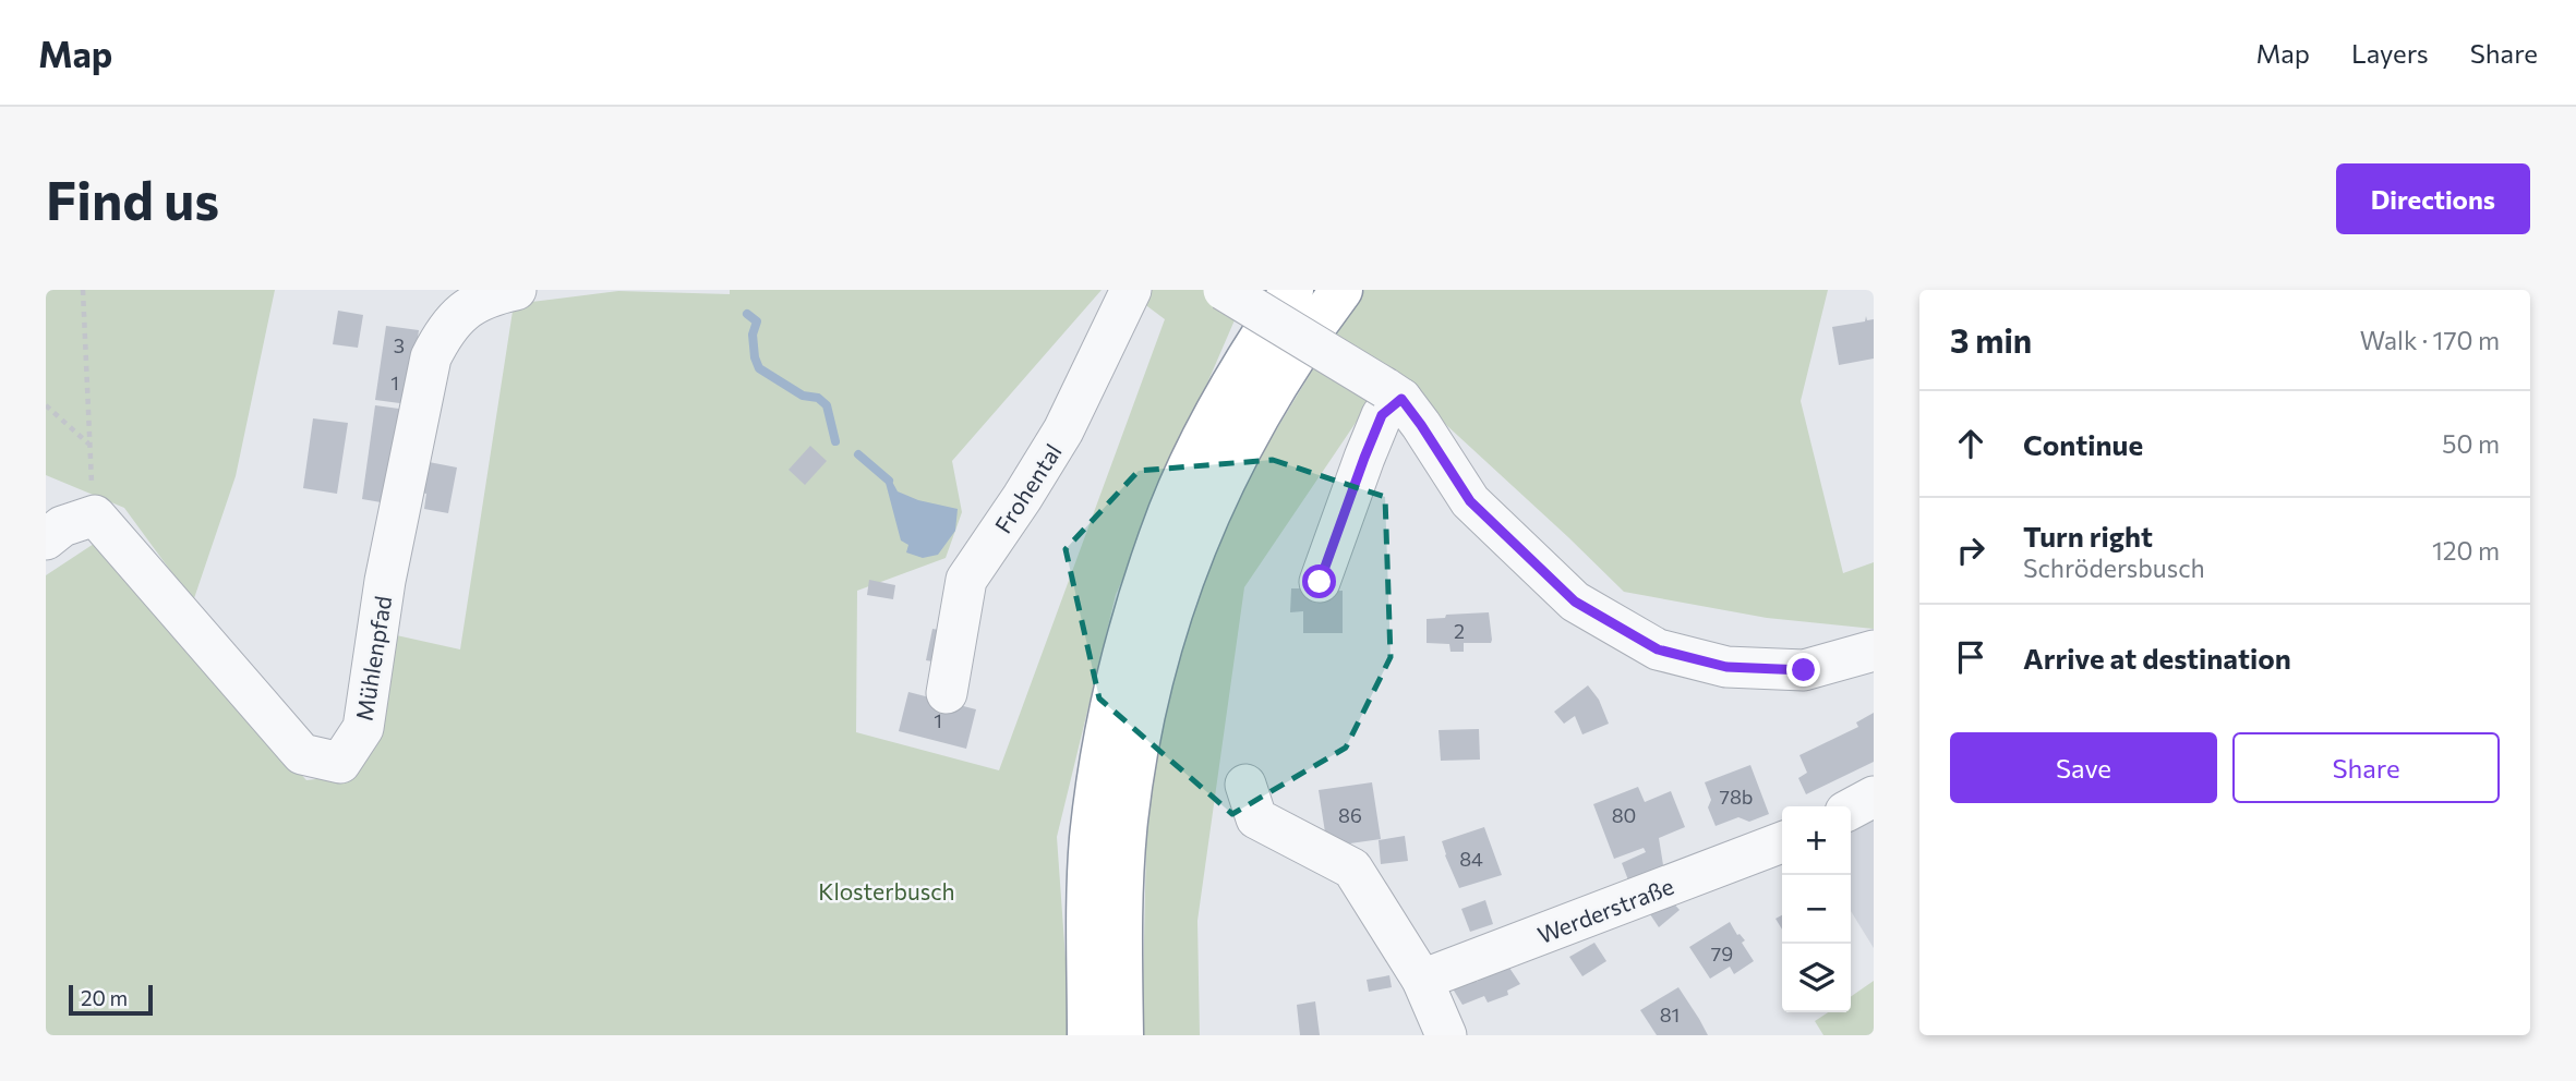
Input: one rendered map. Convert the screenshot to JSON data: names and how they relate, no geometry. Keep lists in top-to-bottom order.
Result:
{
  "streets": {
    "street": ["Frohental", "Mühlenpfad", "Werderstraße"]
  },
  "parks": ["Klosterbusch"],
  "house_numbers": [
    "3",
    "1",
    "2",
    "1",
    "78b",
    "86",
    "80",
    "84",
    "79",
    "81"
  ],
  "scale_bar": "20 m",
  "page": {
    "header": "Map",
    "nav": ["Map", "Layers", "Share"],
    "buttons": [
      "Directions",
      ["Save", "Share"]
    ],
    "title": "Find us",
    "heading": ["3 min", "Walk · 170 m"],
    "list": [
      ["Continue", "50 m"],
      ["Turn right", "Schrödersbusch", "120 m"],
      "Arrive at destination"
    ],
    "map_buttons": ["+", "−"],
    "scale": "20 m"
  }
}
